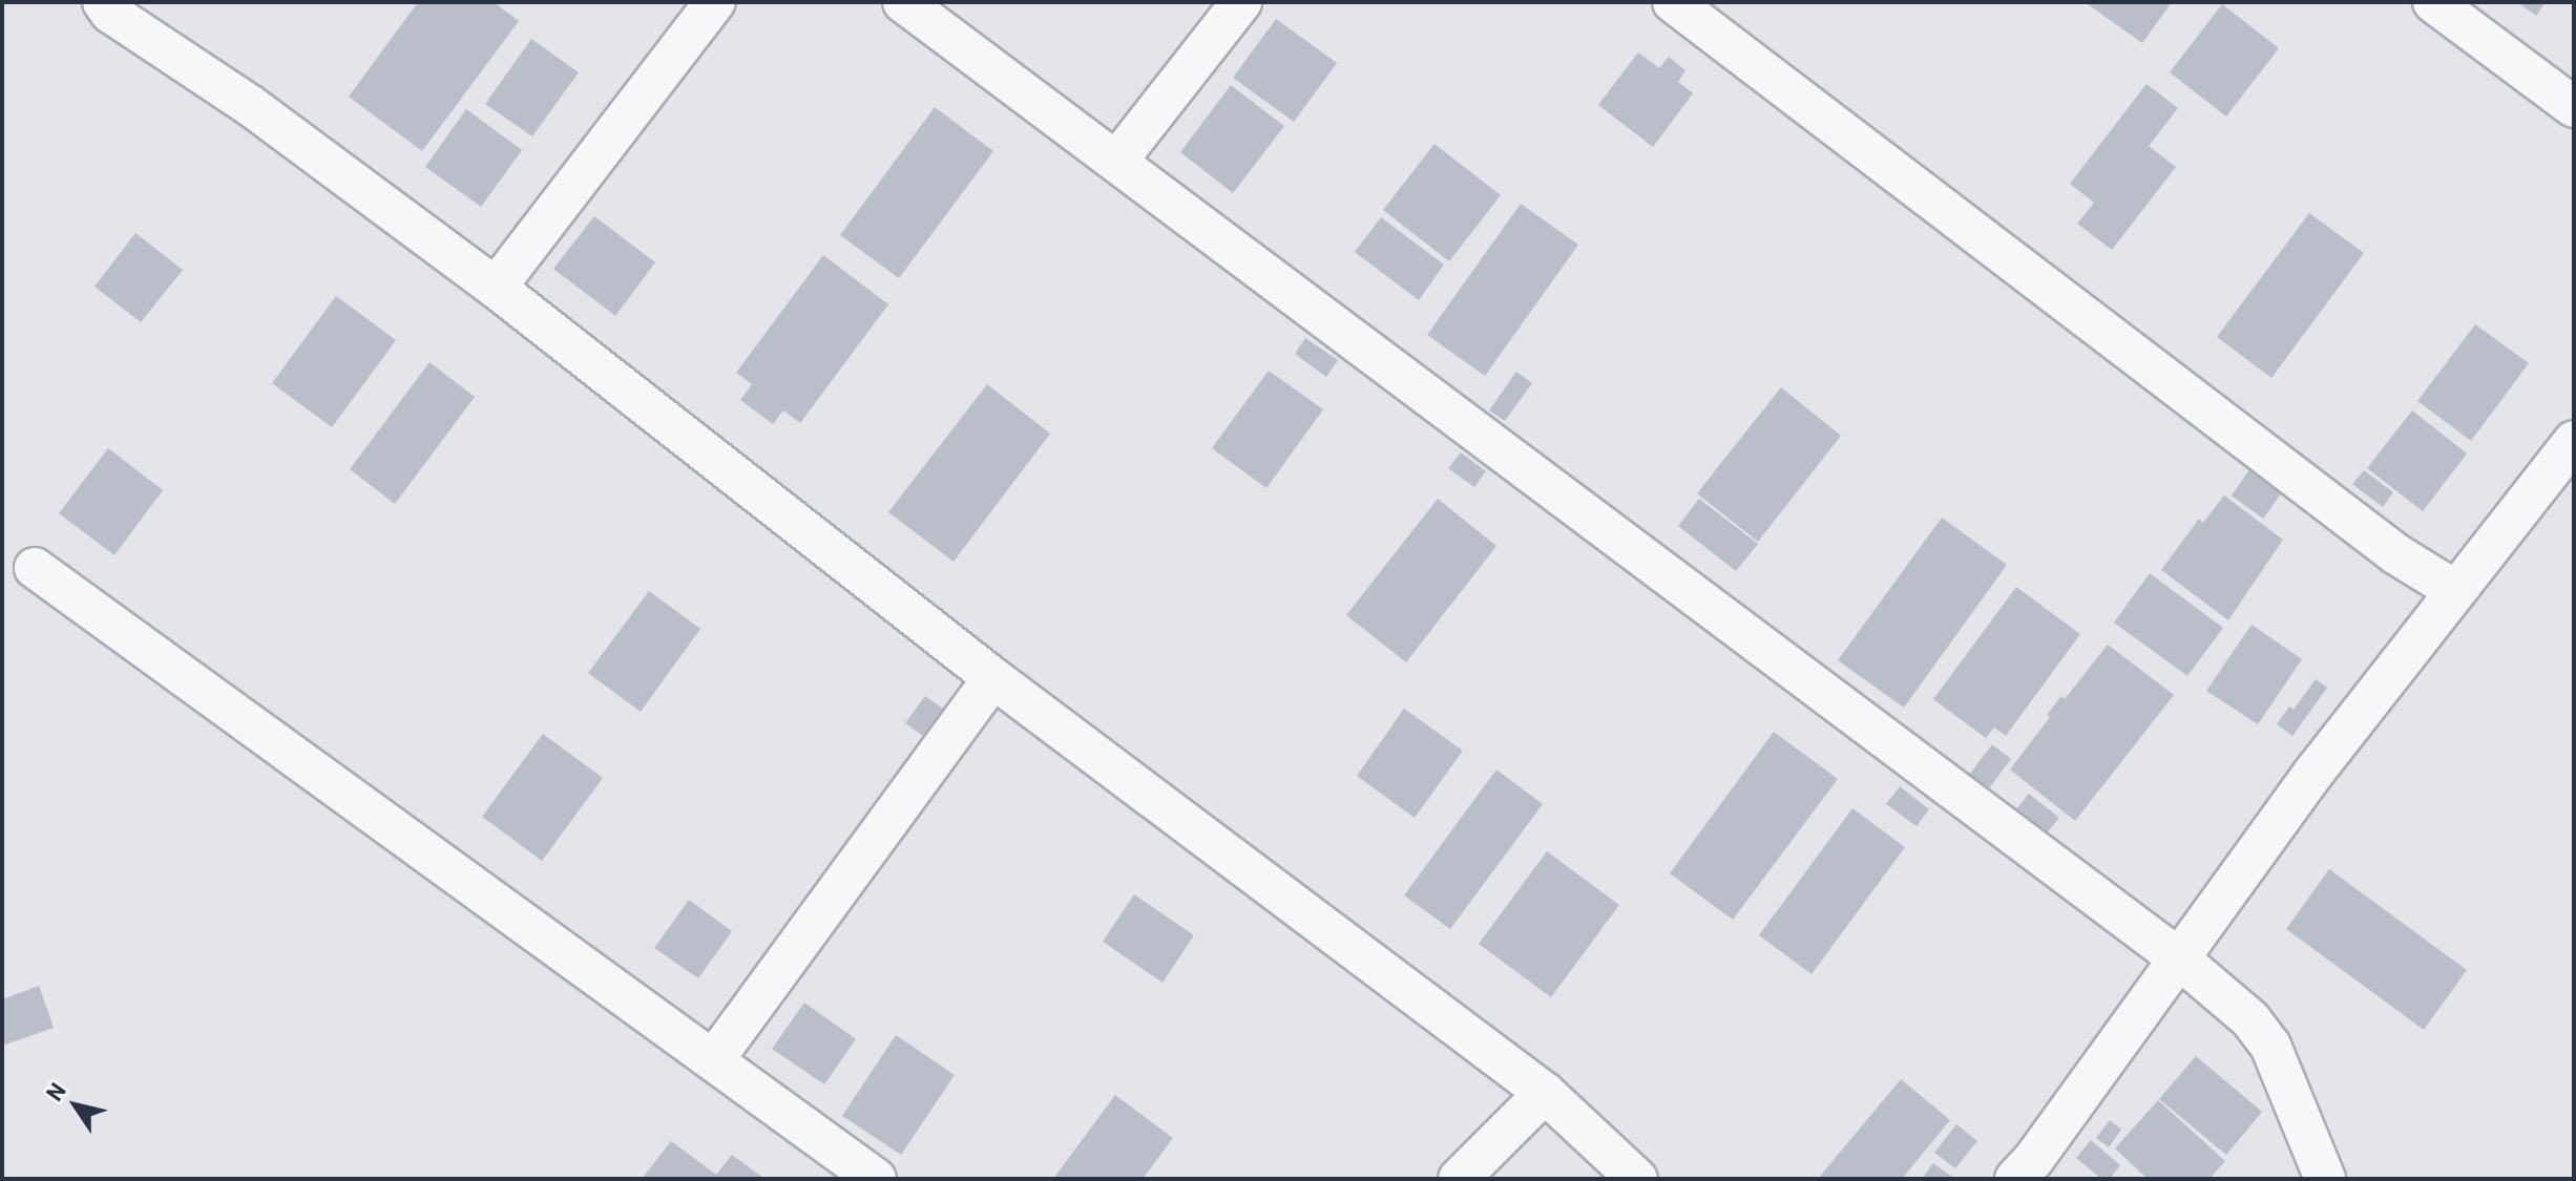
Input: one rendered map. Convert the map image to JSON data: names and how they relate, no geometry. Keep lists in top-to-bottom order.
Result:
{
  "north": "top left"
}
